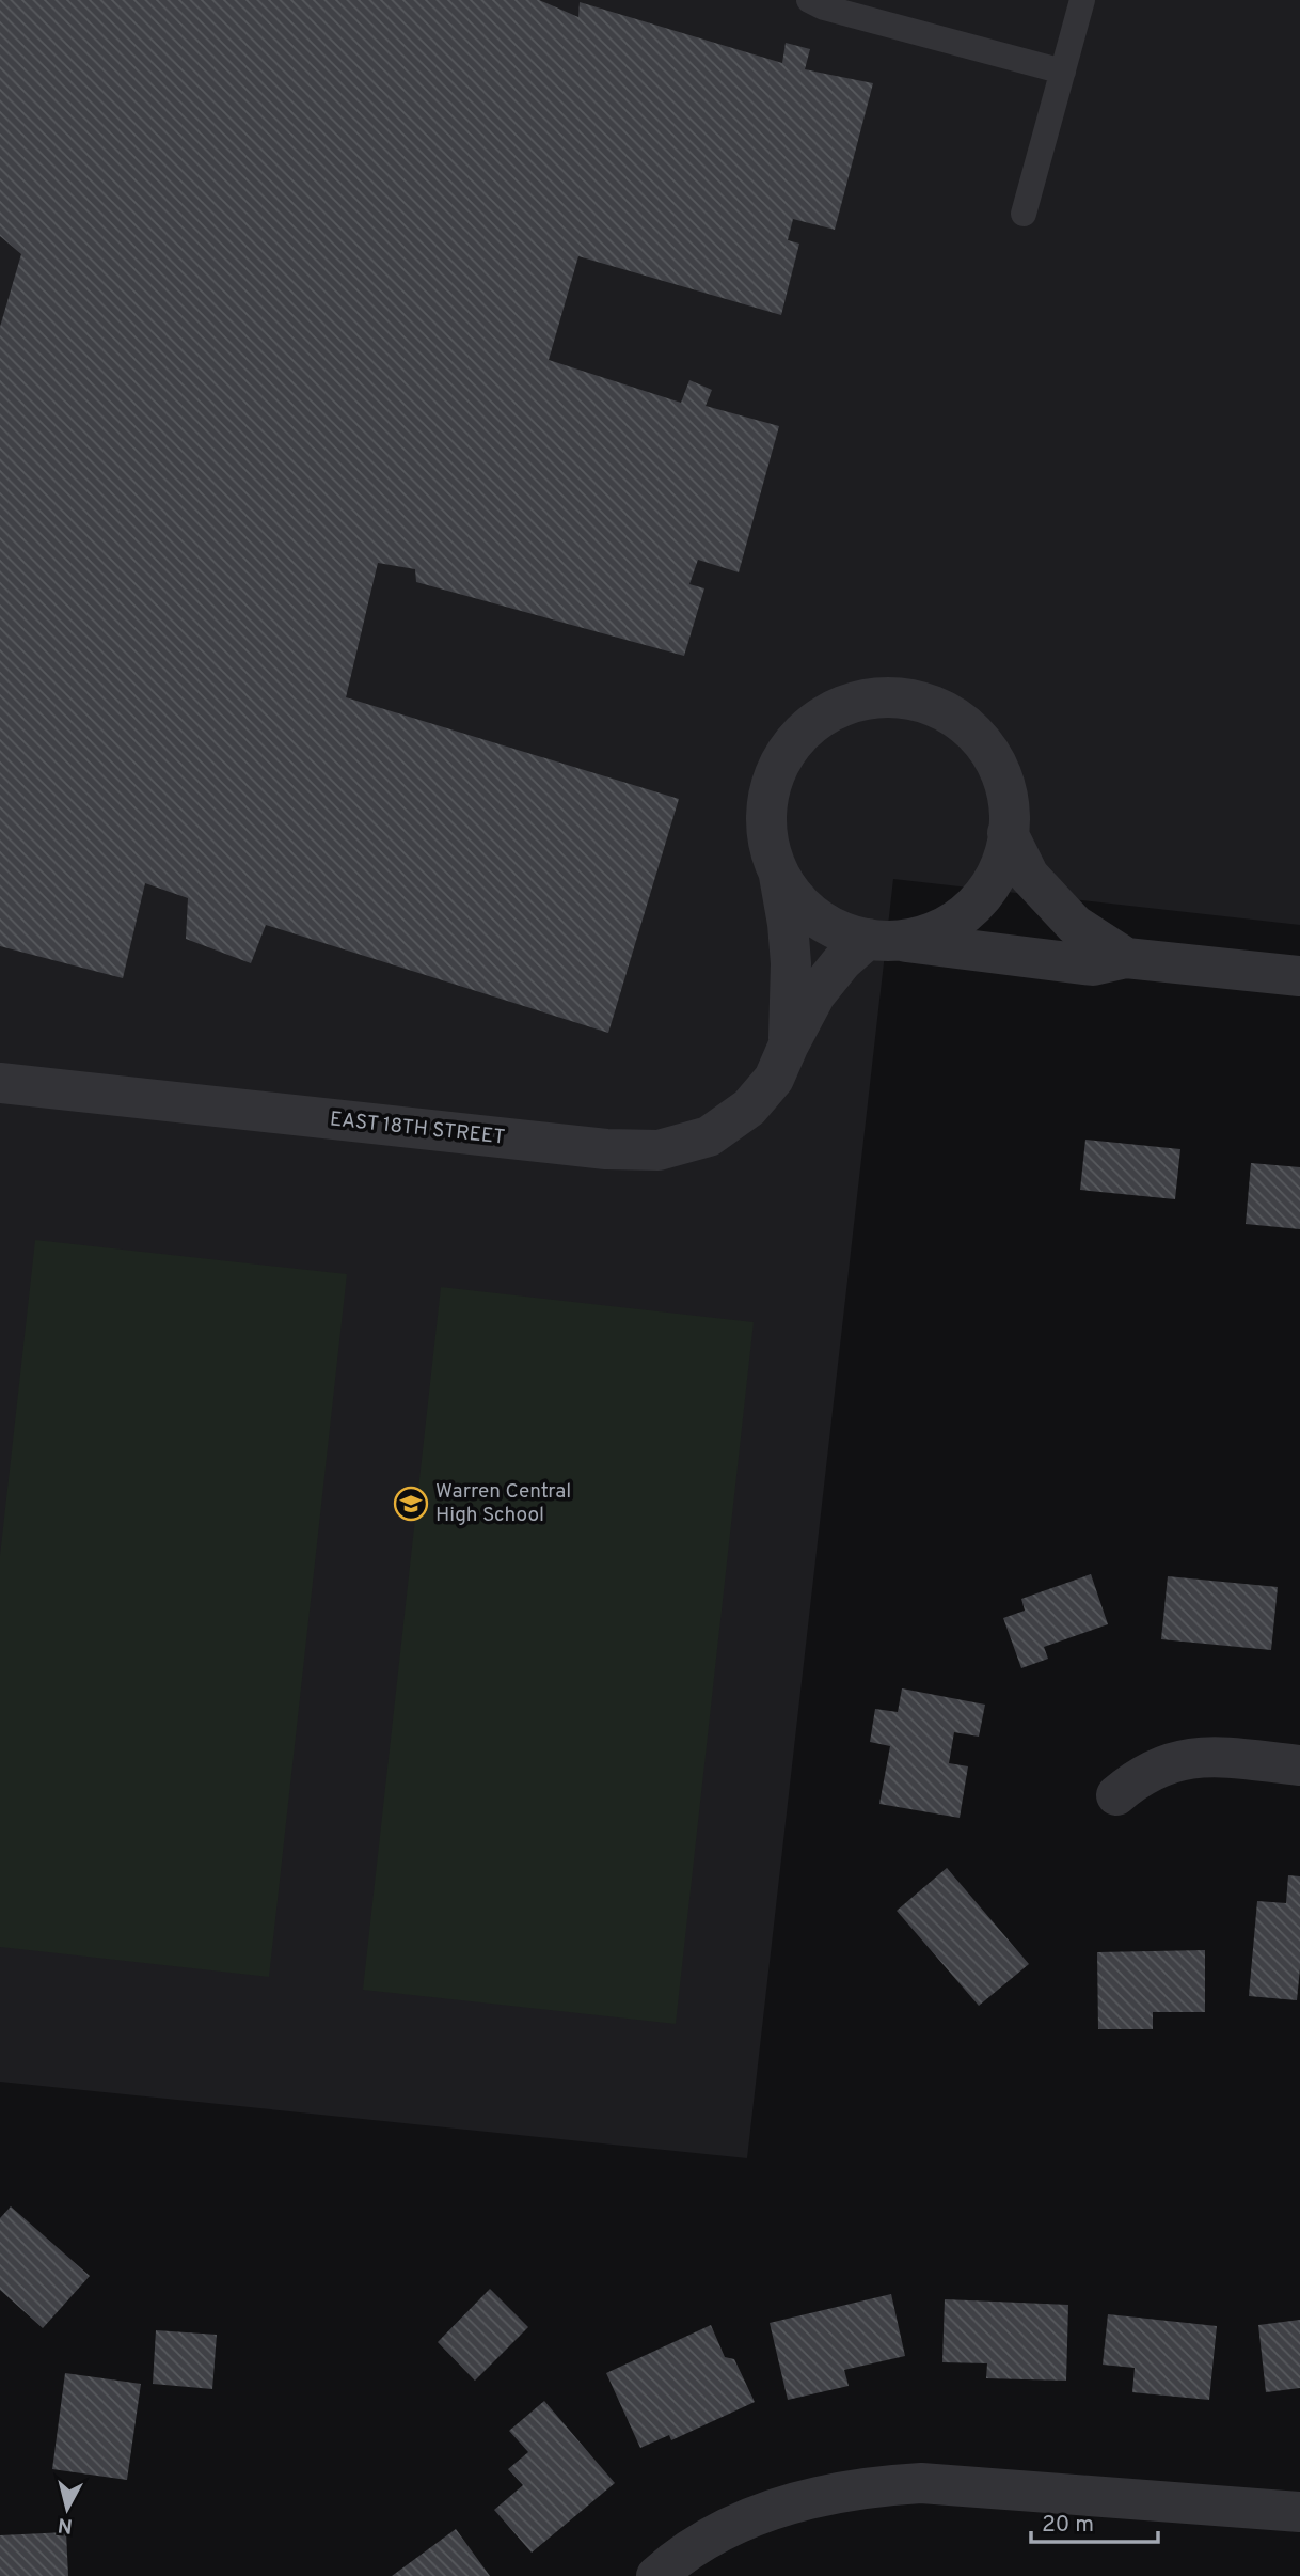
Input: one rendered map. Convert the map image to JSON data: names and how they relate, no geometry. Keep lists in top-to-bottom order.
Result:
{
  "streets": {
    "street": ["EAST 18TH STREET"]
  },
  "places": {
    "school or university": ["Warren Central High School"]
  },
  "scale_bar": "20 m",
  "north": "bottom"
}
